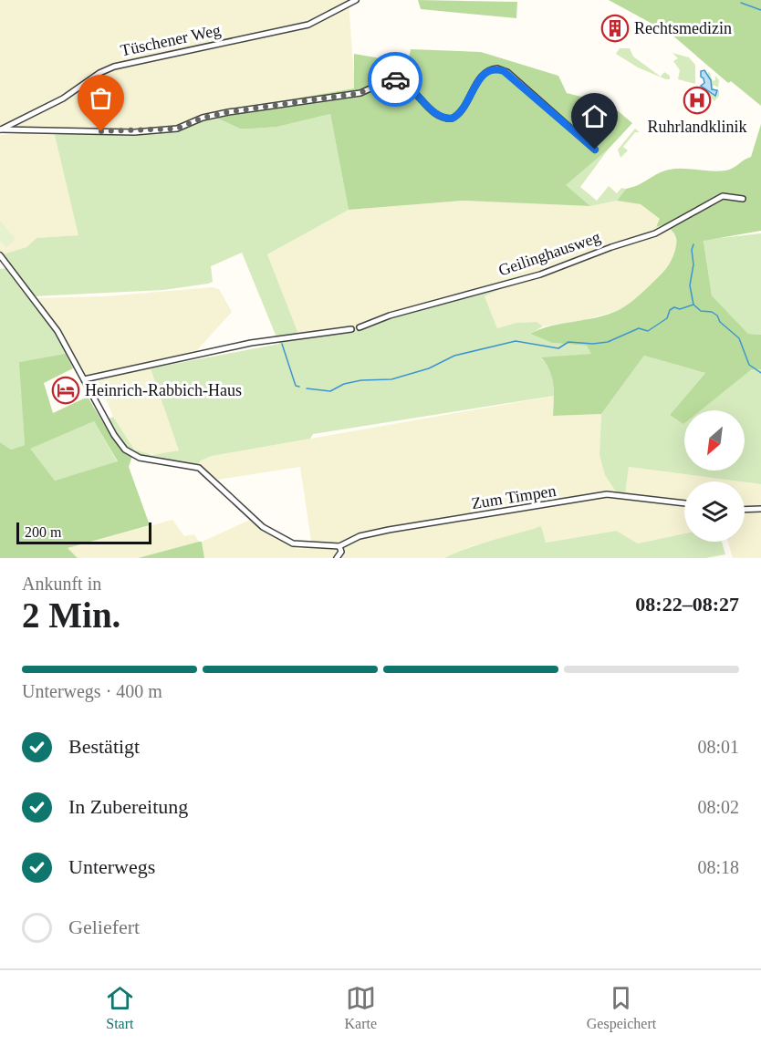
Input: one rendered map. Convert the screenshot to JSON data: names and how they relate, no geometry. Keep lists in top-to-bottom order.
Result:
{
  "streets": {
    "street": ["Tüschener Weg", "Geilinghausweg", "Zum Timpen"]
  },
  "places": {
    "building": ["Rechtsmedizin"],
    "hospital": ["Ruhrlandklinik"],
    "hotel": ["Heinrich-Rabbich-Haus"]
  },
  "scale_bar": "200 m",
  "north": "bottom left",
  "page": {
    "scale": "200 m",
    "heading": ["2 Min.", "Ankunft in", "08:22–08:27"],
    "bar": "Unterwegs · 400 m",
    "list": [
      ["Bestätigt", "08:01"],
      ["In Zubereitung", "08:02"],
      ["Unterwegs", "08:18"],
      "Geliefert"
    ],
    "tabs": ["Start", "Karte", "Gespeichert"]
  }
}
